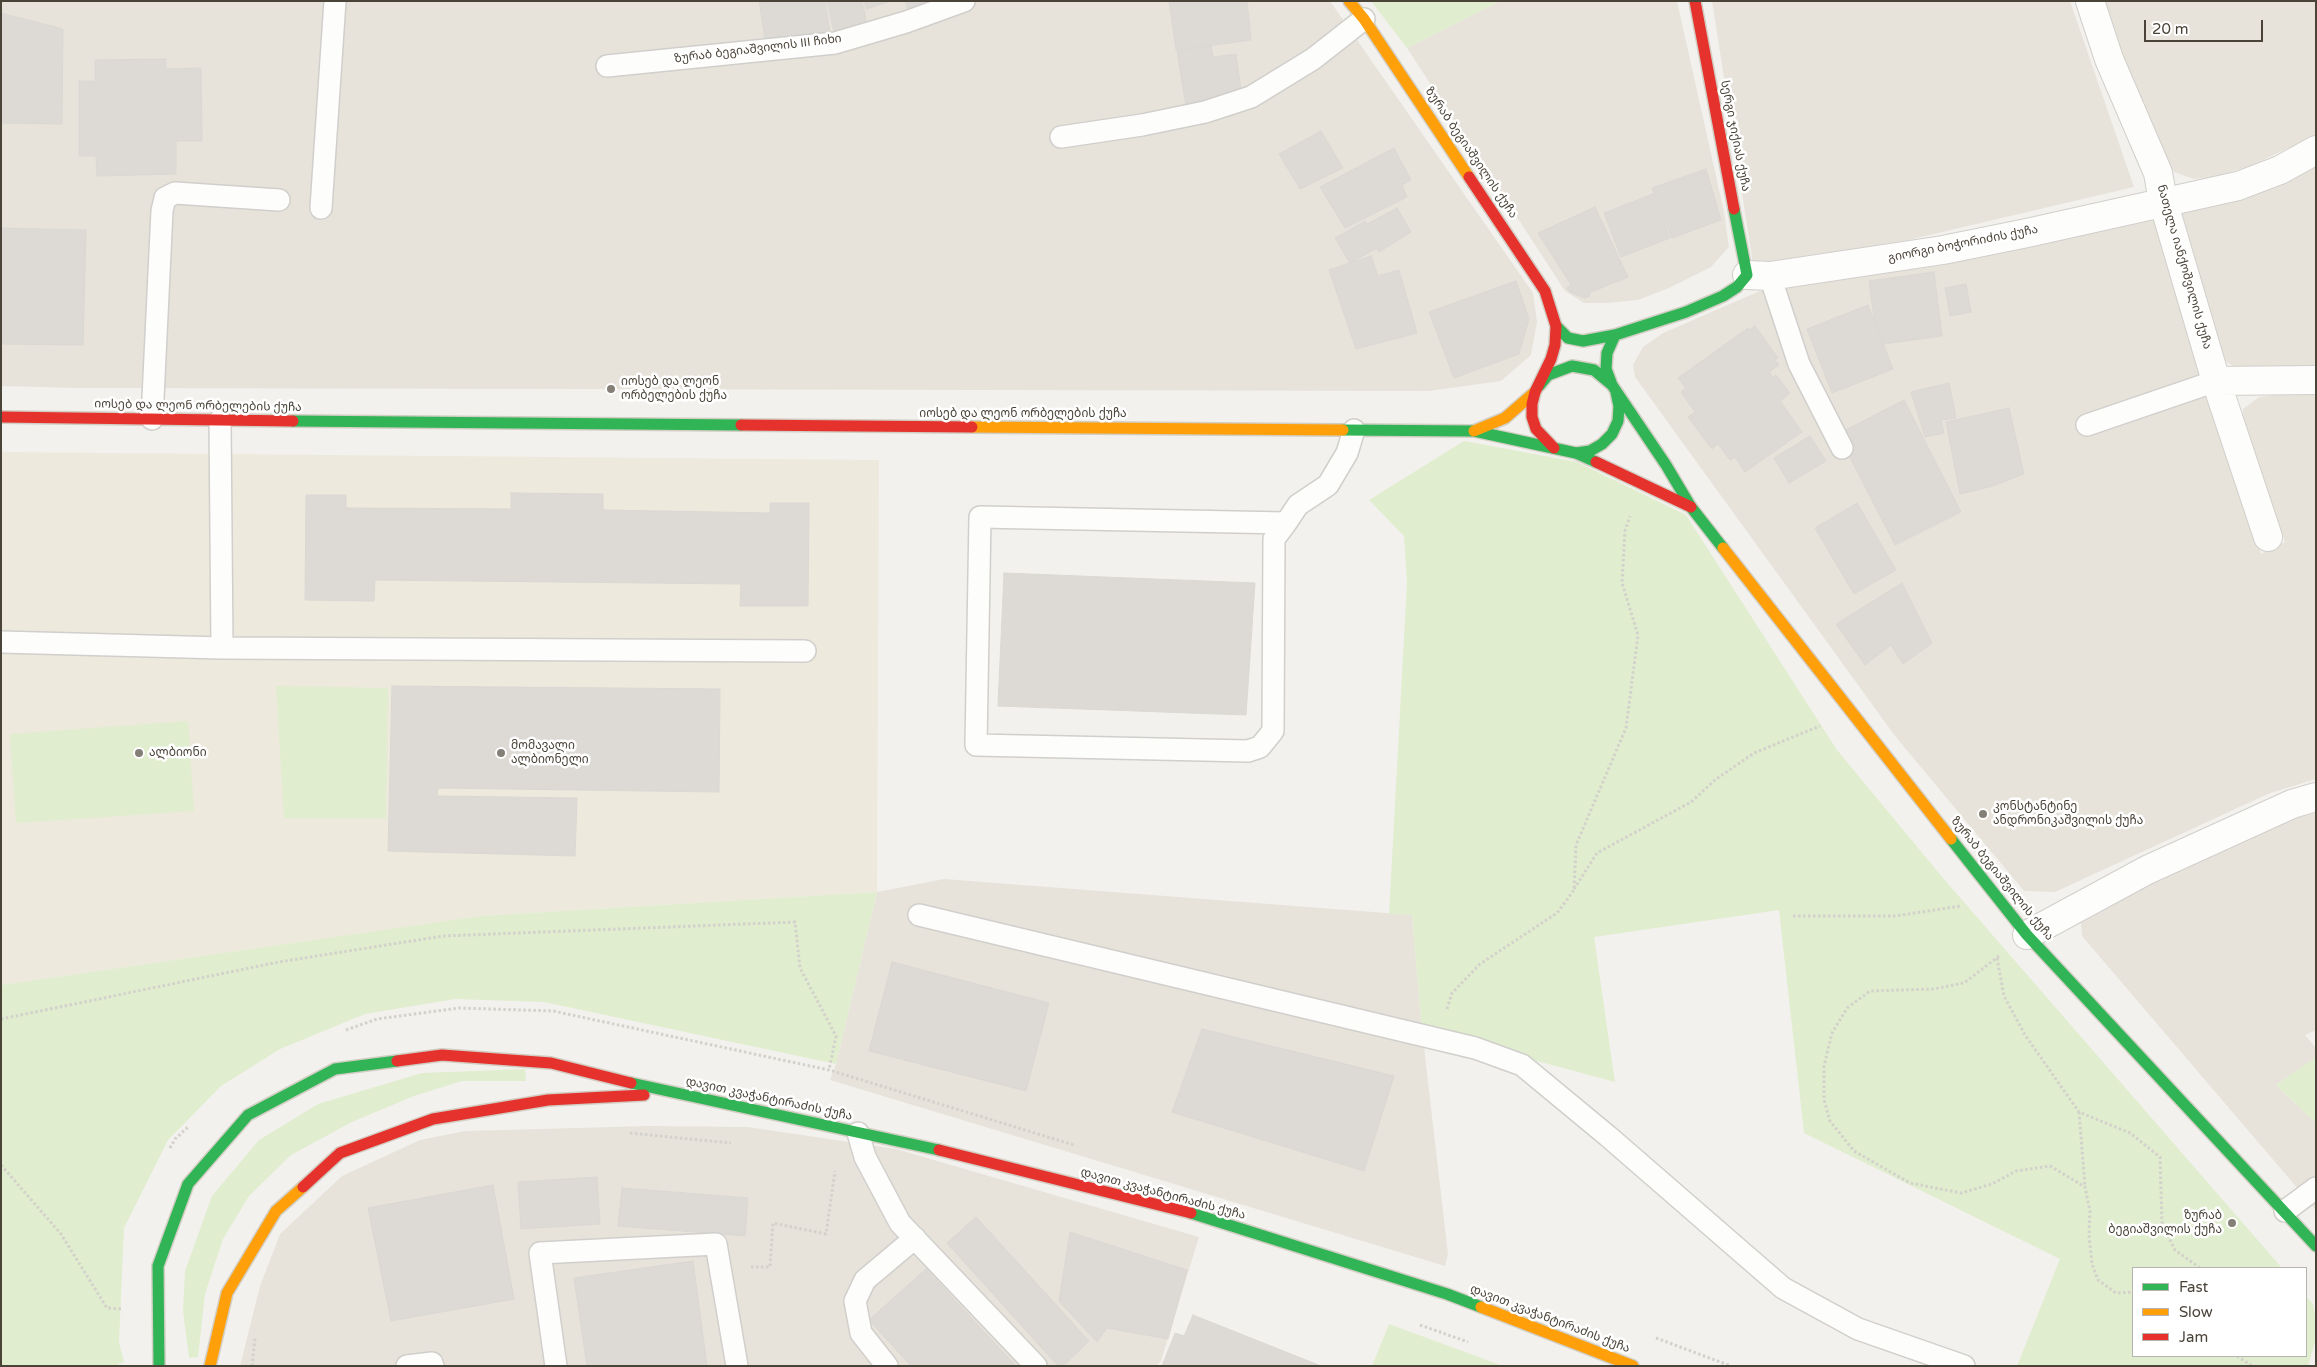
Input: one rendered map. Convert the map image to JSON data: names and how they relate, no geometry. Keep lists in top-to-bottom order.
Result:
{
  "streets": {
    "street": [
      "სერგი ჯიქიას ქუჩა",
      "ზურაბ ბეგიაშვილის ქუჩა",
      "გიორგი ბოჭორიძის ქუჩა",
      "ნათელა იანქოშვილის ქუჩა",
      "იოსებ და ლეონ ორბელების ქუჩა",
      "დავით კვაჭანტირაძის ქუჩა"
    ],
    "lane": ["ზურაბ ბეგიაშვილის III ჩიხი"]
  },
  "crossings": [
    ["სერგი ჯიქიას ქუჩა", "გიორგი ბოჭორიძის ქუჩა"],
    ["გიორგი ბოჭორიძის ქუჩა", "ნათელა იანქოშვილის ქუჩა"]
  ],
  "places": [
    "იოსებ და ლეონ ორბელების ქუჩა",
    "ალბიონი",
    "მომავალი ალბიონელი",
    "კონსტანტინე ანდრონიკაშვილის ქუჩა",
    "ზურაბ ბეგიაშვილის ქუჩა"
  ],
  "legend": ["Fast", "Slow", "Jam"],
  "scale_bar": "20 m"
}
